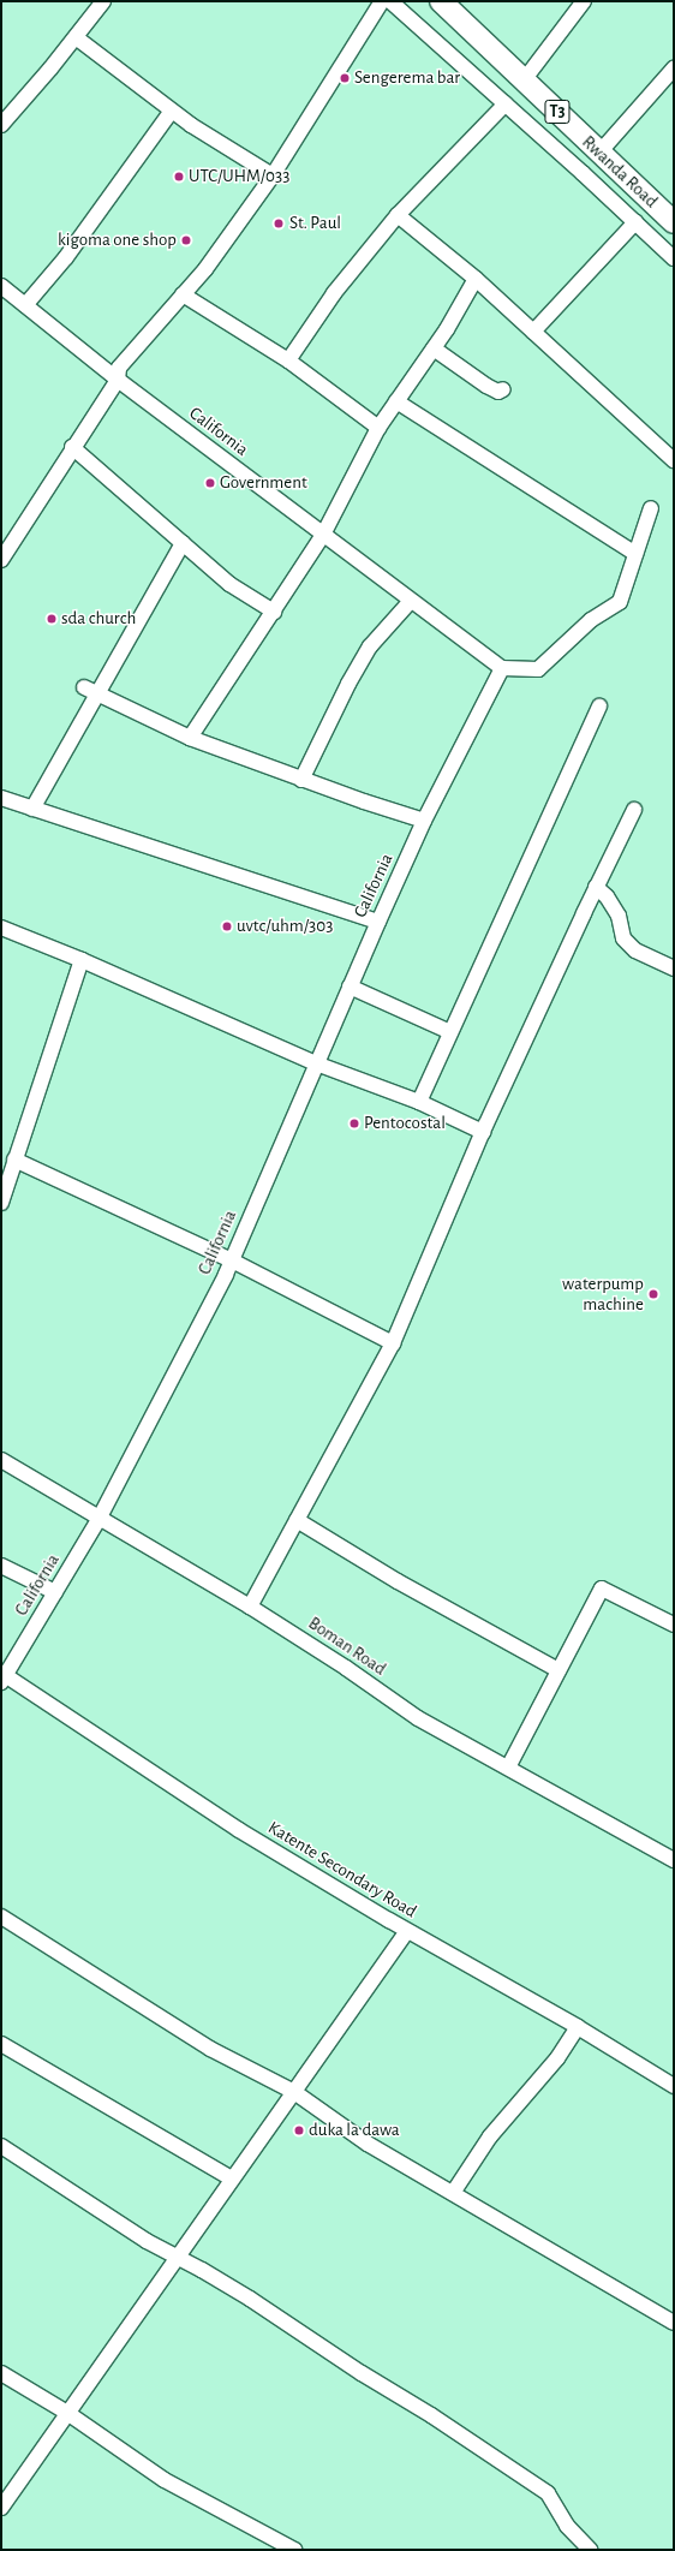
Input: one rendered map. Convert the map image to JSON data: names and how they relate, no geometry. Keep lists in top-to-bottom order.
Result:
{
  "streets": {
    "highway": ["T3", "Rwanda Road"],
    "street": ["California", "Boman Road", "Katente Secondary Road"]
  },
  "crossings": [
    ["California", "Boman Road"],
    ["California", "Katente Secondary Road"]
  ],
  "places": [
    "Sengerema bar",
    "UTC/UHM/033",
    "St. Paul",
    "kigoma one shop",
    "Government",
    "sda church",
    "uvtc/uhm/303",
    "Pentocostal",
    "waterpump machine",
    "duka la dawa"
  ]
}
